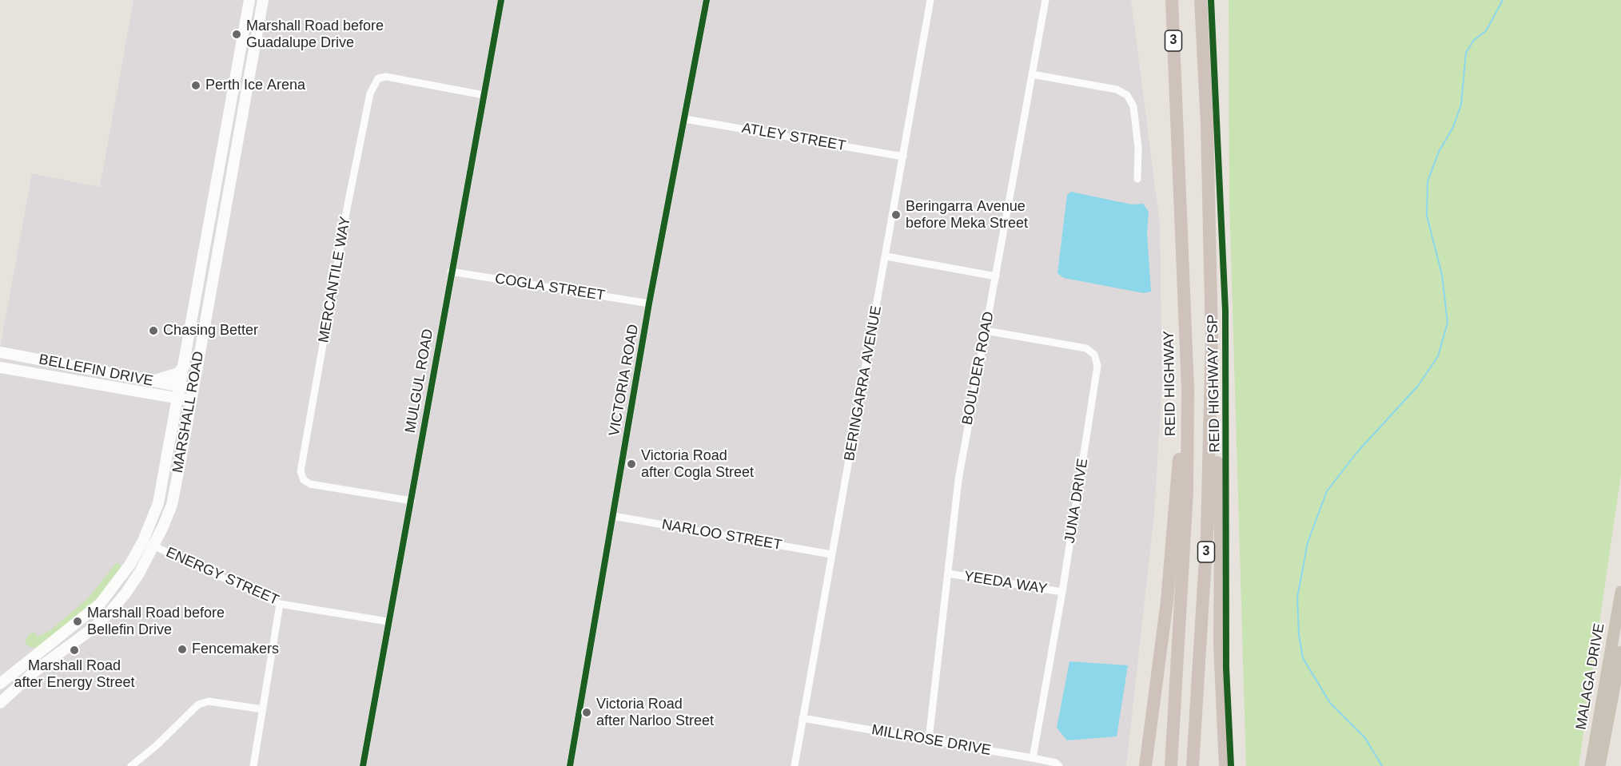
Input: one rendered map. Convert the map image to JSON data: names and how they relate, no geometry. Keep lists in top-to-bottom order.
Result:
{
  "streets": {
    "highway": ["3", "REID HIGHWAY"],
    "main road": ["BELLEFIN DRIVE", "MARSHALL ROAD", "MALAGA DRIVE"],
    "street": [
      "ATLEY STREET",
      "MERCANTILE WAY",
      "COGLA STREET",
      "BOULDER ROAD",
      "VICTORIA ROAD",
      "MULGUL ROAD",
      "BERINGARRA AVENUE",
      "JUNA DRIVE",
      "NARLOO STREET",
      "ENERGY STREET",
      "YEEDA WAY",
      "MILLROSE DRIVE"
    ],
    "cycle path": ["REID HIGHWAY PSP"]
  },
  "crossings": [
    ["ATLEY STREET", "VICTORIA ROAD"],
    ["ATLEY STREET", "BERINGARRA AVENUE"],
    ["MERCANTILE WAY", "MULGUL ROAD"],
    ["COGLA STREET", "VICTORIA ROAD"],
    ["COGLA STREET", "MULGUL ROAD"],
    ["BOULDER ROAD", "JUNA DRIVE"],
    ["BOULDER ROAD", "YEEDA WAY"],
    ["BOULDER ROAD", "MILLROSE DRIVE"],
    ["BELLEFIN DRIVE", "MARSHALL ROAD"],
    ["VICTORIA ROAD", "NARLOO STREET"],
    ["MULGUL ROAD", "ENERGY STREET"],
    ["BERINGARRA AVENUE", "NARLOO STREET"],
    ["BERINGARRA AVENUE", "MILLROSE DRIVE"],
    ["MARSHALL ROAD", "ENERGY STREET"],
    ["JUNA DRIVE", "YEEDA WAY"],
    ["JUNA DRIVE", "MILLROSE DRIVE"]
  ],
  "places": [
    "Marshall Road before Guadalupe Drive",
    "Perth Ice Arena",
    "Beringarra Avenue before Meka Street",
    "Chasing Better",
    "Victoria Road after Cogla Street",
    "Marshall Road before Bellefin Drive",
    "Fencemakers",
    "Marshall Road after Energy Street",
    "Victoria Road after Narloo Street"
  ]
}
